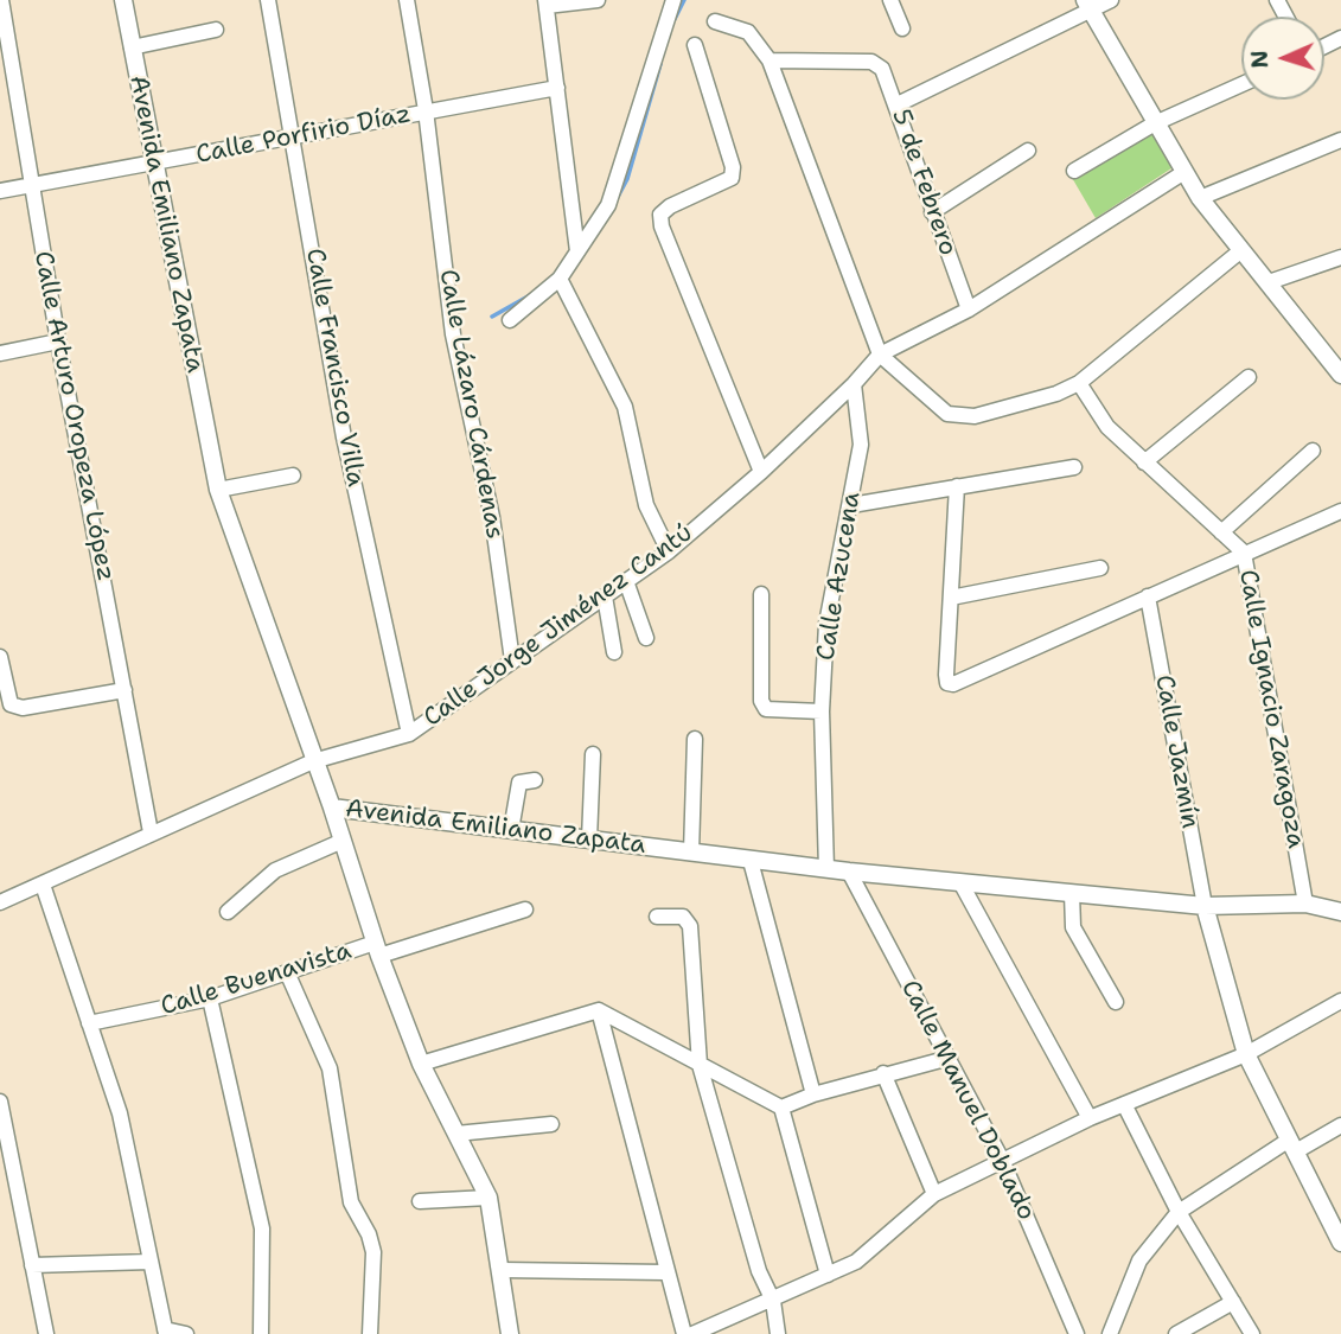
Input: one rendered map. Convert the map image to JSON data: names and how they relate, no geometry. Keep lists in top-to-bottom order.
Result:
{
  "streets": {
    "street": [
      "Calle Porfirio Díaz",
      "5 de Febrero",
      "Avenida Emiliano Zapata",
      "Calle Francisco Villa",
      "Calle Lázaro Cárdenas",
      "Calle Arturo Oropeza López",
      "Calle Azucena",
      "Calle Jorge Jiménez Cantú",
      "Calle Ignacio Zaragoza",
      "Calle Jazmín",
      "Calle Buenavista",
      "Calle Manuel Doblado"
    ]
  },
  "crossings": [
    ["Calle Porfirio Díaz", "Avenida Emiliano Zapata"],
    ["Calle Porfirio Díaz", "Calle Francisco Villa"],
    ["Calle Porfirio Díaz", "Calle Lázaro Cárdenas"],
    ["Calle Porfirio Díaz", "Calle Arturo Oropeza López"],
    ["5 de Febrero", "Calle Jorge Jiménez Cantú"],
    ["Avenida Emiliano Zapata", "Calle Azucena"],
    ["Avenida Emiliano Zapata", "Calle Jorge Jiménez Cantú"],
    ["Avenida Emiliano Zapata", "Calle Ignacio Zaragoza"],
    ["Avenida Emiliano Zapata", "Calle Jazmín"],
    ["Avenida Emiliano Zapata", "Calle Manuel Doblado"],
    ["Calle Francisco Villa", "Calle Jorge Jiménez Cantú"],
    ["Calle Lázaro Cárdenas", "Calle Jorge Jiménez Cantú"],
    ["Calle Arturo Oropeza López", "Calle Jorge Jiménez Cantú"],
    ["Calle Azucena", "Calle Jorge Jiménez Cantú"]
  ],
  "north": "left"
}
